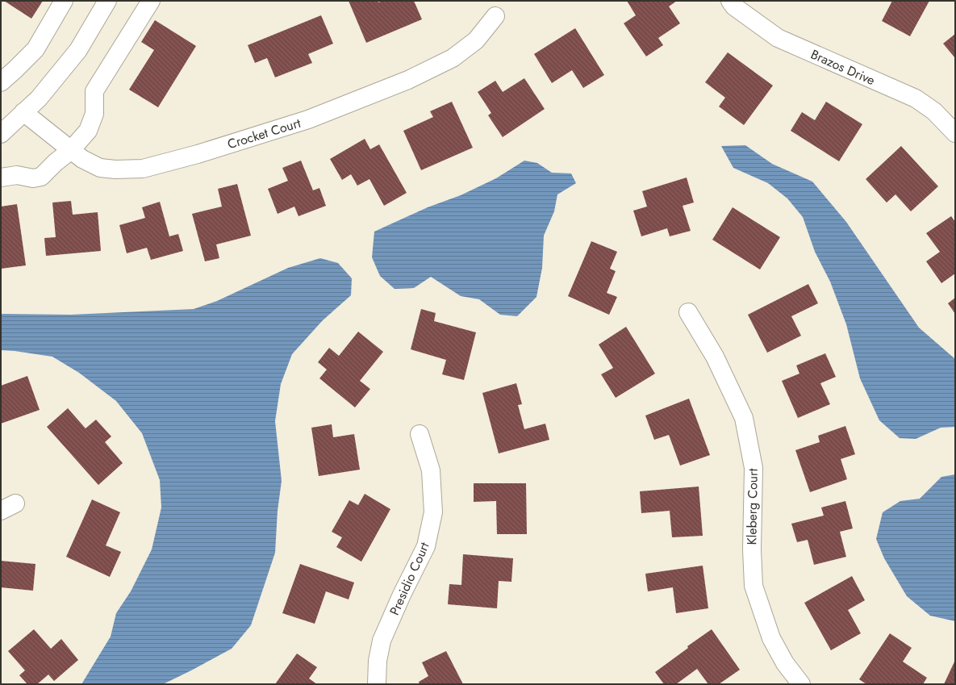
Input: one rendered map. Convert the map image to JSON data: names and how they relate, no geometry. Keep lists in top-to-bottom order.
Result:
{
  "streets": {
    "street": [
      "Brazos Drive",
      "Crocket Court",
      "Kleberg Court",
      "Presidio Court"
    ]
  }
}
